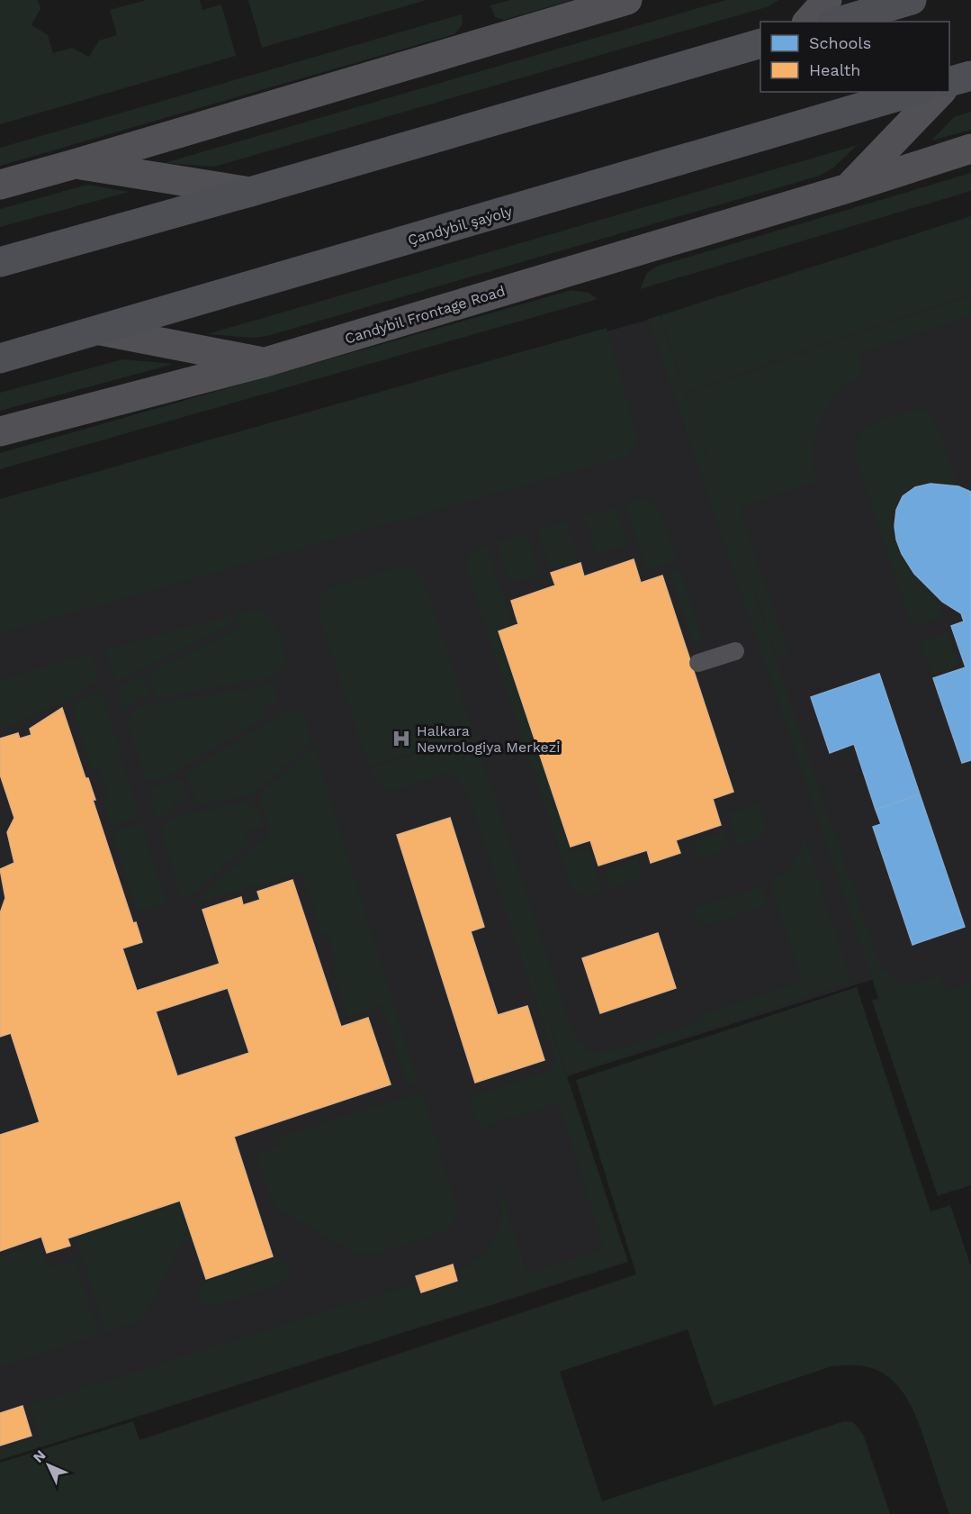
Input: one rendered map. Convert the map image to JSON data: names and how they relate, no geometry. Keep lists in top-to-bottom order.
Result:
{
  "streets": {
    "main road": ["Çandybil şaýoly"],
    "street": ["Candybil Frontage Road"]
  },
  "places": {
    "hospital": ["Halkara Newrologiya Merkezi"]
  },
  "legend": ["Schools", "Health"],
  "north": "top left"
}
